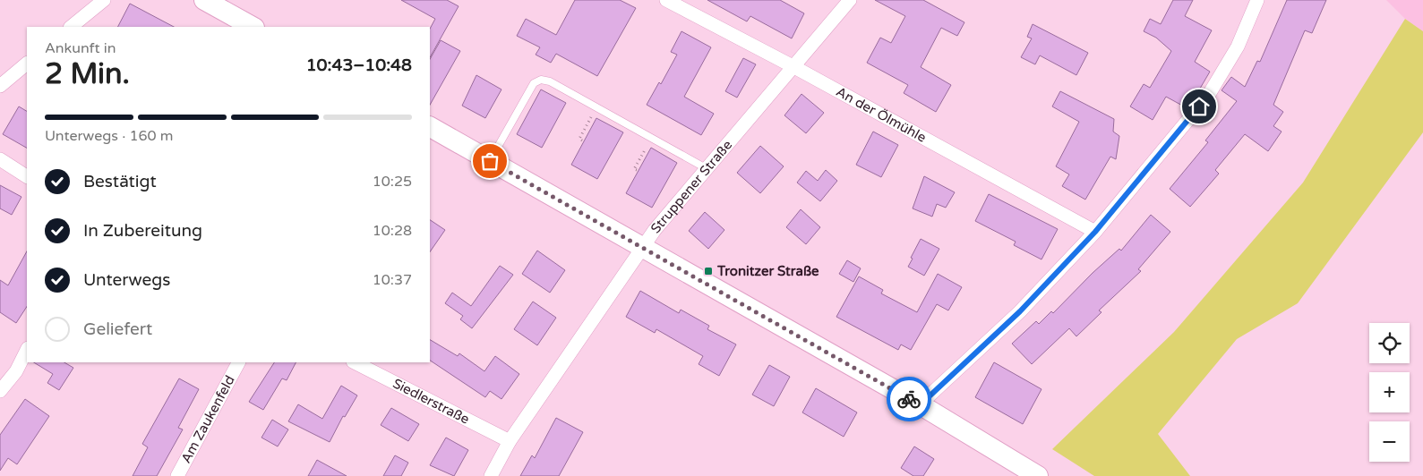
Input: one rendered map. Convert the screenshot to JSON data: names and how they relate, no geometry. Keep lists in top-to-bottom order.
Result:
{
  "streets": {
    "street": [
      "An der Ölmühle",
      "Struppener Straße",
      "Siedlerstraße",
      "Am Zaukenfeld"
    ]
  },
  "crossings": [
    ["An der Ölmühle", "Struppener Straße"],
    ["Struppener Straße", "Siedlerstraße"]
  ],
  "places": {
    "transit": ["Tronitzer Straße"]
  },
  "page": {
    "heading": ["2 Min.", "Ankunft in", "10:43–10:48"],
    "bar": "Unterwegs · 160 m",
    "list": [
      ["Bestätigt", "10:25"],
      ["In Zubereitung", "10:28"],
      ["Unterwegs", "10:37"],
      "Geliefert"
    ],
    "map_buttons": ["+", "−"]
  }
}
